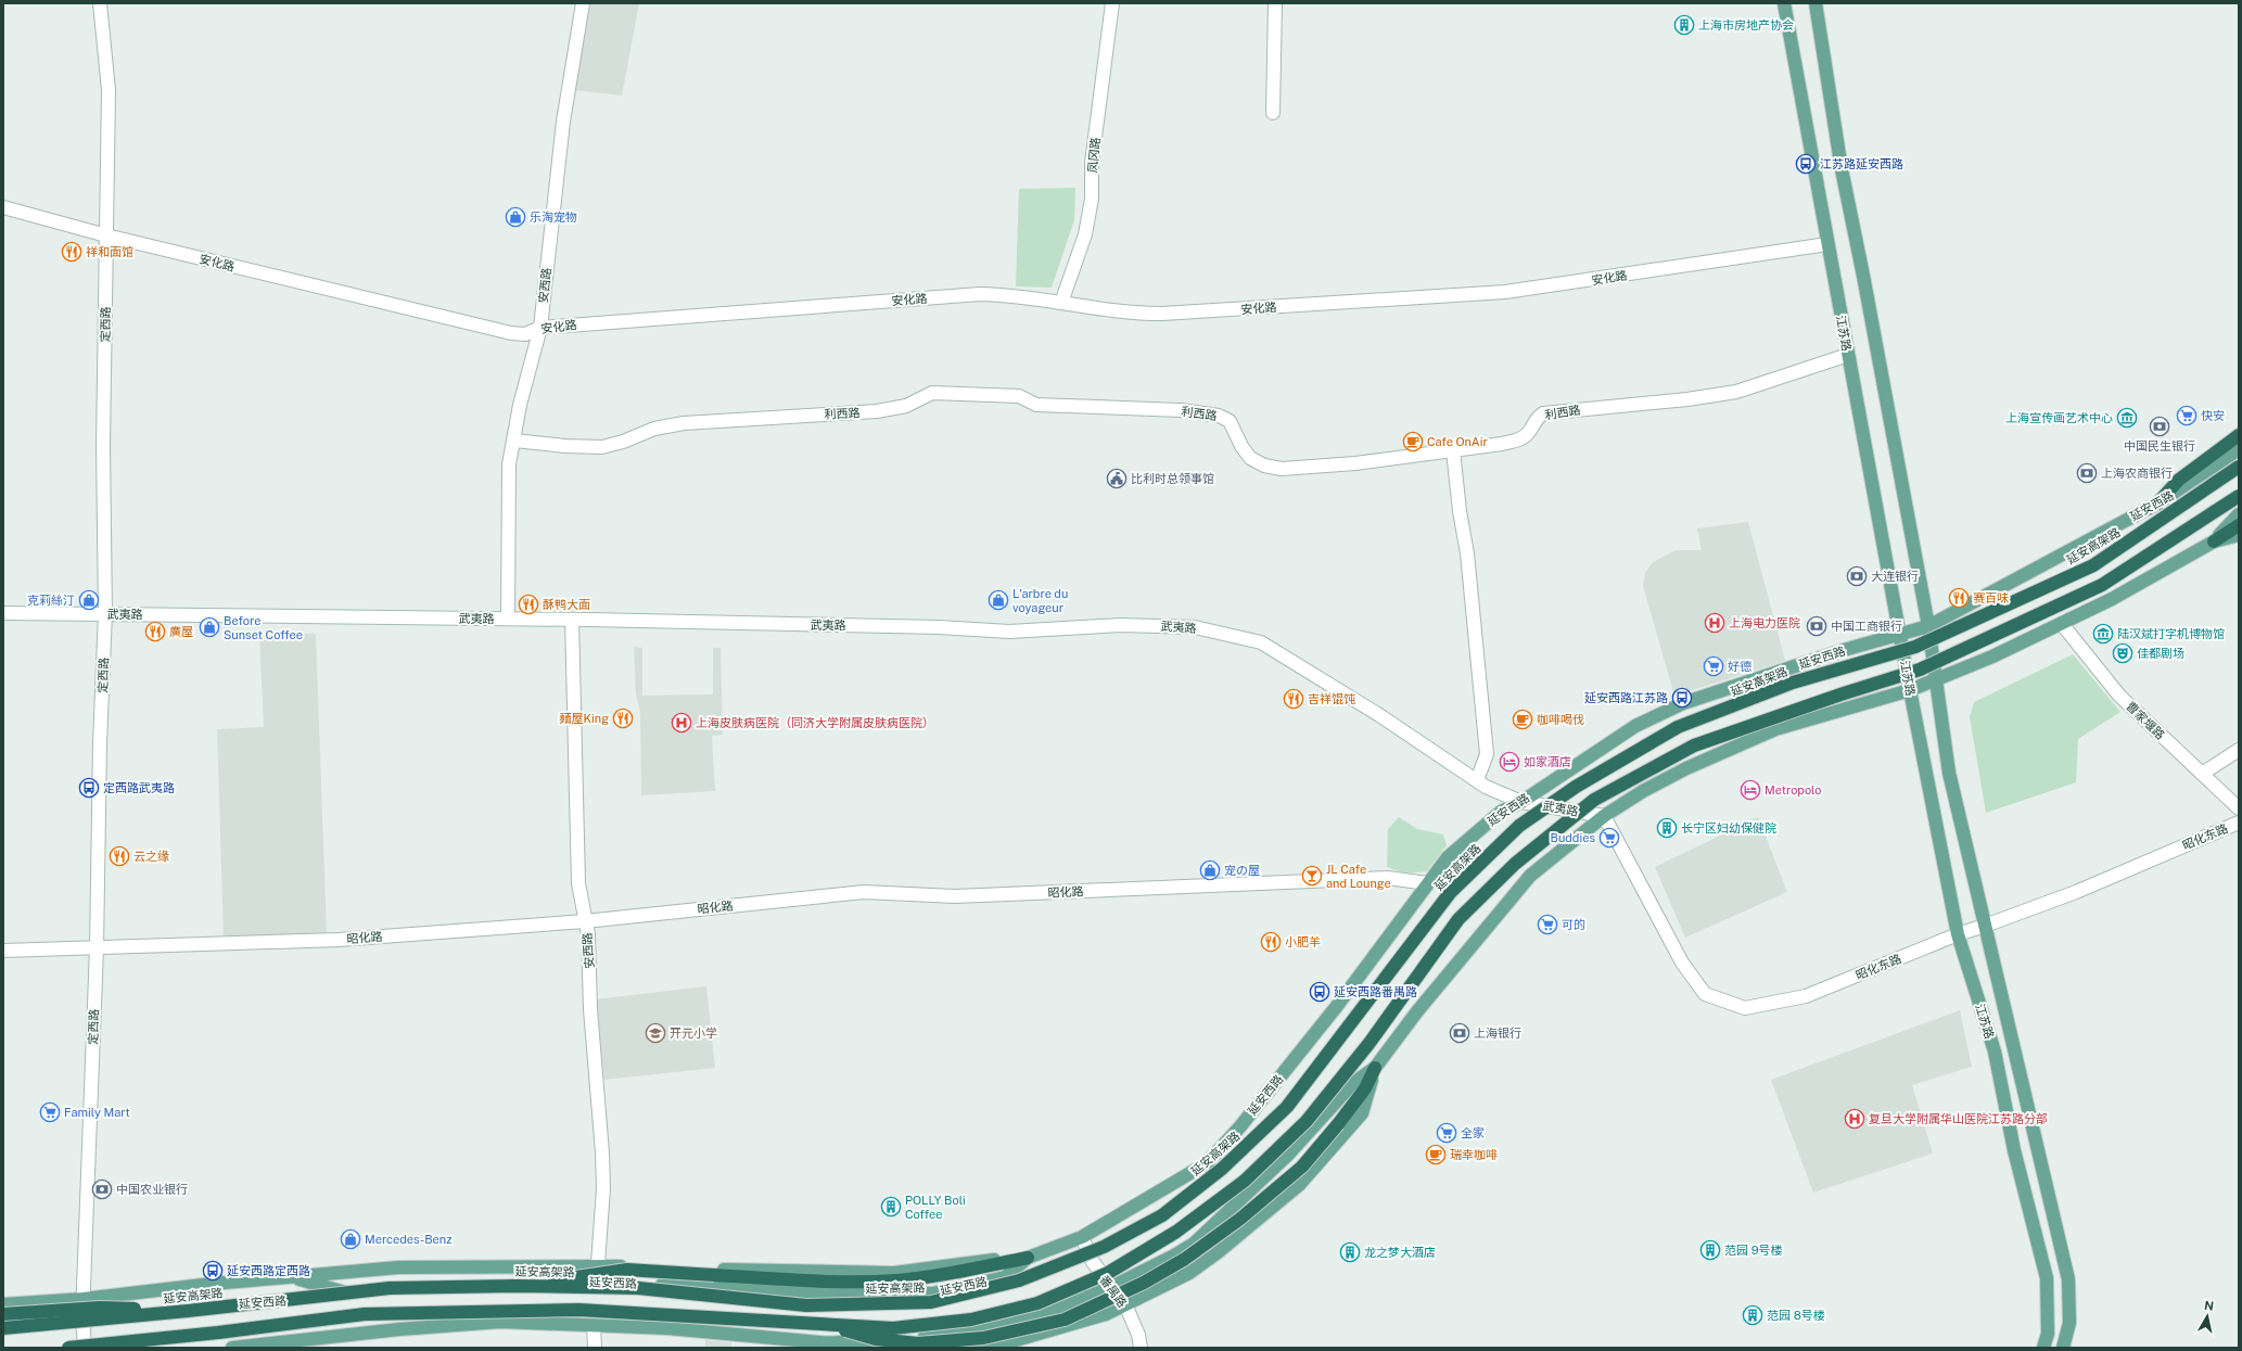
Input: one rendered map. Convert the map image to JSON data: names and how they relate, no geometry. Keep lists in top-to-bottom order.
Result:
{
  "streets": {
    "highway": ["延安高架路"],
    "main road": ["江苏路", "延安西路"],
    "street": [
      "凤冈路",
      "安化路",
      "安西路",
      "定西路",
      "利西路",
      "武夷路",
      "曹家堰路",
      "昭化东路",
      "昭化路",
      "番禺路"
    ]
  },
  "crossings": [
    ["凤冈路", "安化路"],
    ["安化路", "安西路"],
    ["安化路", "定西路"],
    ["安化路", "江苏路"],
    ["安西路", "利西路"],
    ["安西路", "延安西路"],
    ["安西路", "武夷路"],
    ["安西路", "昭化路"],
    ["定西路", "延安西路"],
    ["定西路", "武夷路"],
    ["定西路", "昭化路"],
    ["江苏路", "利西路"],
    ["江苏路", "延安西路"],
    ["江苏路", "昭化东路"],
    ["延安西路", "武夷路"],
    ["延安西路", "昭化路"],
    ["延安西路", "番禺路"],
    ["武夷路", "昭化东路"]
  ],
  "places": {
    "building": [
      "上海市房地产协会",
      "长宁区妇幼保健院",
      "POLLY Boli Coffee",
      "范园 9号楼",
      "龙之梦大酒店",
      "范园 8号楼"
    ],
    "bus stop": [
      "江苏路延安西路",
      "延安西路江苏路",
      "定西路武夷路",
      "延安西路番禺路",
      "延安西路定西路"
    ],
    "shop": [
      "乐淘宠物",
      "克莉絲汀",
      "L'arbre du voyageur",
      "Before Sunset Coffee",
      "宠の屋",
      "Mercedes-Benz"
    ],
    "restaurant": [
      "祥和面馆",
      "赛百味",
      "酥鸭大面",
      "廣屋",
      "吉祥馄饨",
      "麺屋King",
      "云之缘",
      "小肥羊"
    ],
    "supermarket": [
      "快安",
      "好德",
      "Buddies",
      "可的",
      "Family Mart",
      "全家"
    ],
    "museum": ["上海宣传画艺术中心", "陆汉斌打字机博物馆"],
    "bank": [
      "中国民生银行",
      "上海农商银行",
      "大连银行",
      "中国工商银行",
      "上海银行",
      "中国农业银行"
    ],
    "cafe": ["Cafe OnAir", "咖啡喝伐", "瑞幸咖啡"],
    "public building": ["比利时总领事馆"],
    "hospital": ["上海电力医院", "上海皮肤病医院（同济大学附属皮肤病医院）", "复旦大学附属华山医院江苏路分部"],
    "theatre": ["佳都剧场"],
    "hotel": ["如家酒店", "Metropolo"],
    "bar": ["JL Cafe and Lounge"],
    "school or university": ["开元小学"]
  },
  "north": "top"
}
